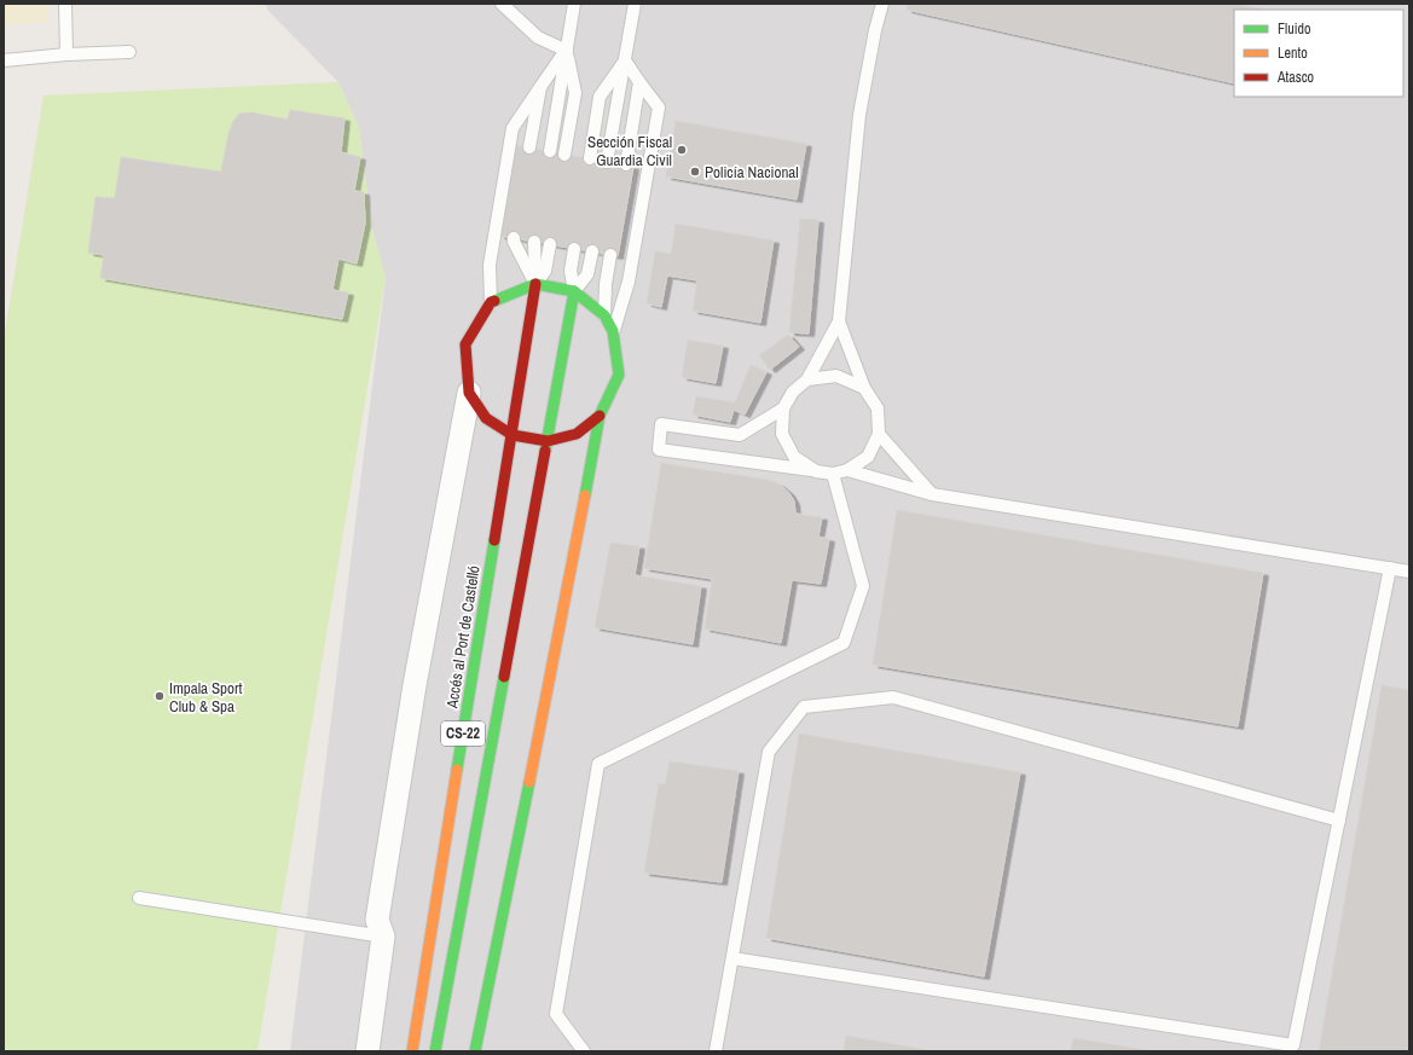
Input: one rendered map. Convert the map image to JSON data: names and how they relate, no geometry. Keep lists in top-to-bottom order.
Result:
{
  "streets": {
    "main road": ["Accés al Port de Castelló", "CS-22"]
  },
  "places": ["Sección Fiscal Guardia Civil", "Policía Nacional", "Impala Sport Club & Spa"],
  "legend": ["Fluido", "Lento", "Atasco"]
}
